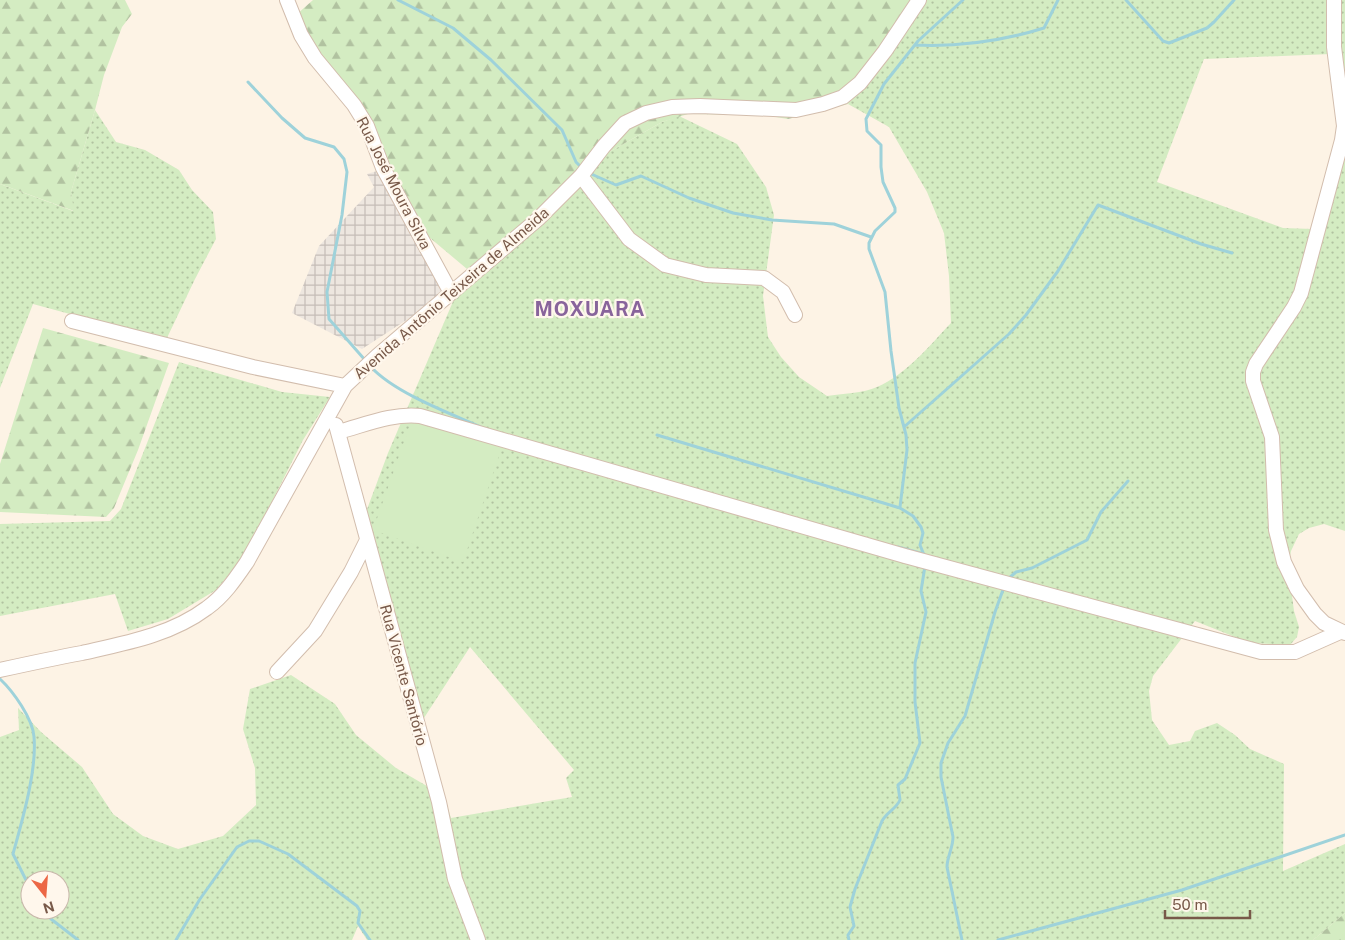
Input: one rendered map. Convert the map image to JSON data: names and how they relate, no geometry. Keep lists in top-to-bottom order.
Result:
{
  "streets": {
    "street": ["Rua José Moura Silva", "Avenida Antônio Teixeira de Almeida", "Rua Vicente Santório"]
  },
  "crossings": [
    ["Rua José Moura Silva", "Avenida Antônio Teixeira de Almeida"],
    ["Avenida Antônio Teixeira de Almeida", "Rua Vicente Santório"]
  ],
  "districts": ["MOXUARA"],
  "scale_bar": "50 m",
  "north": "bottom"
}
